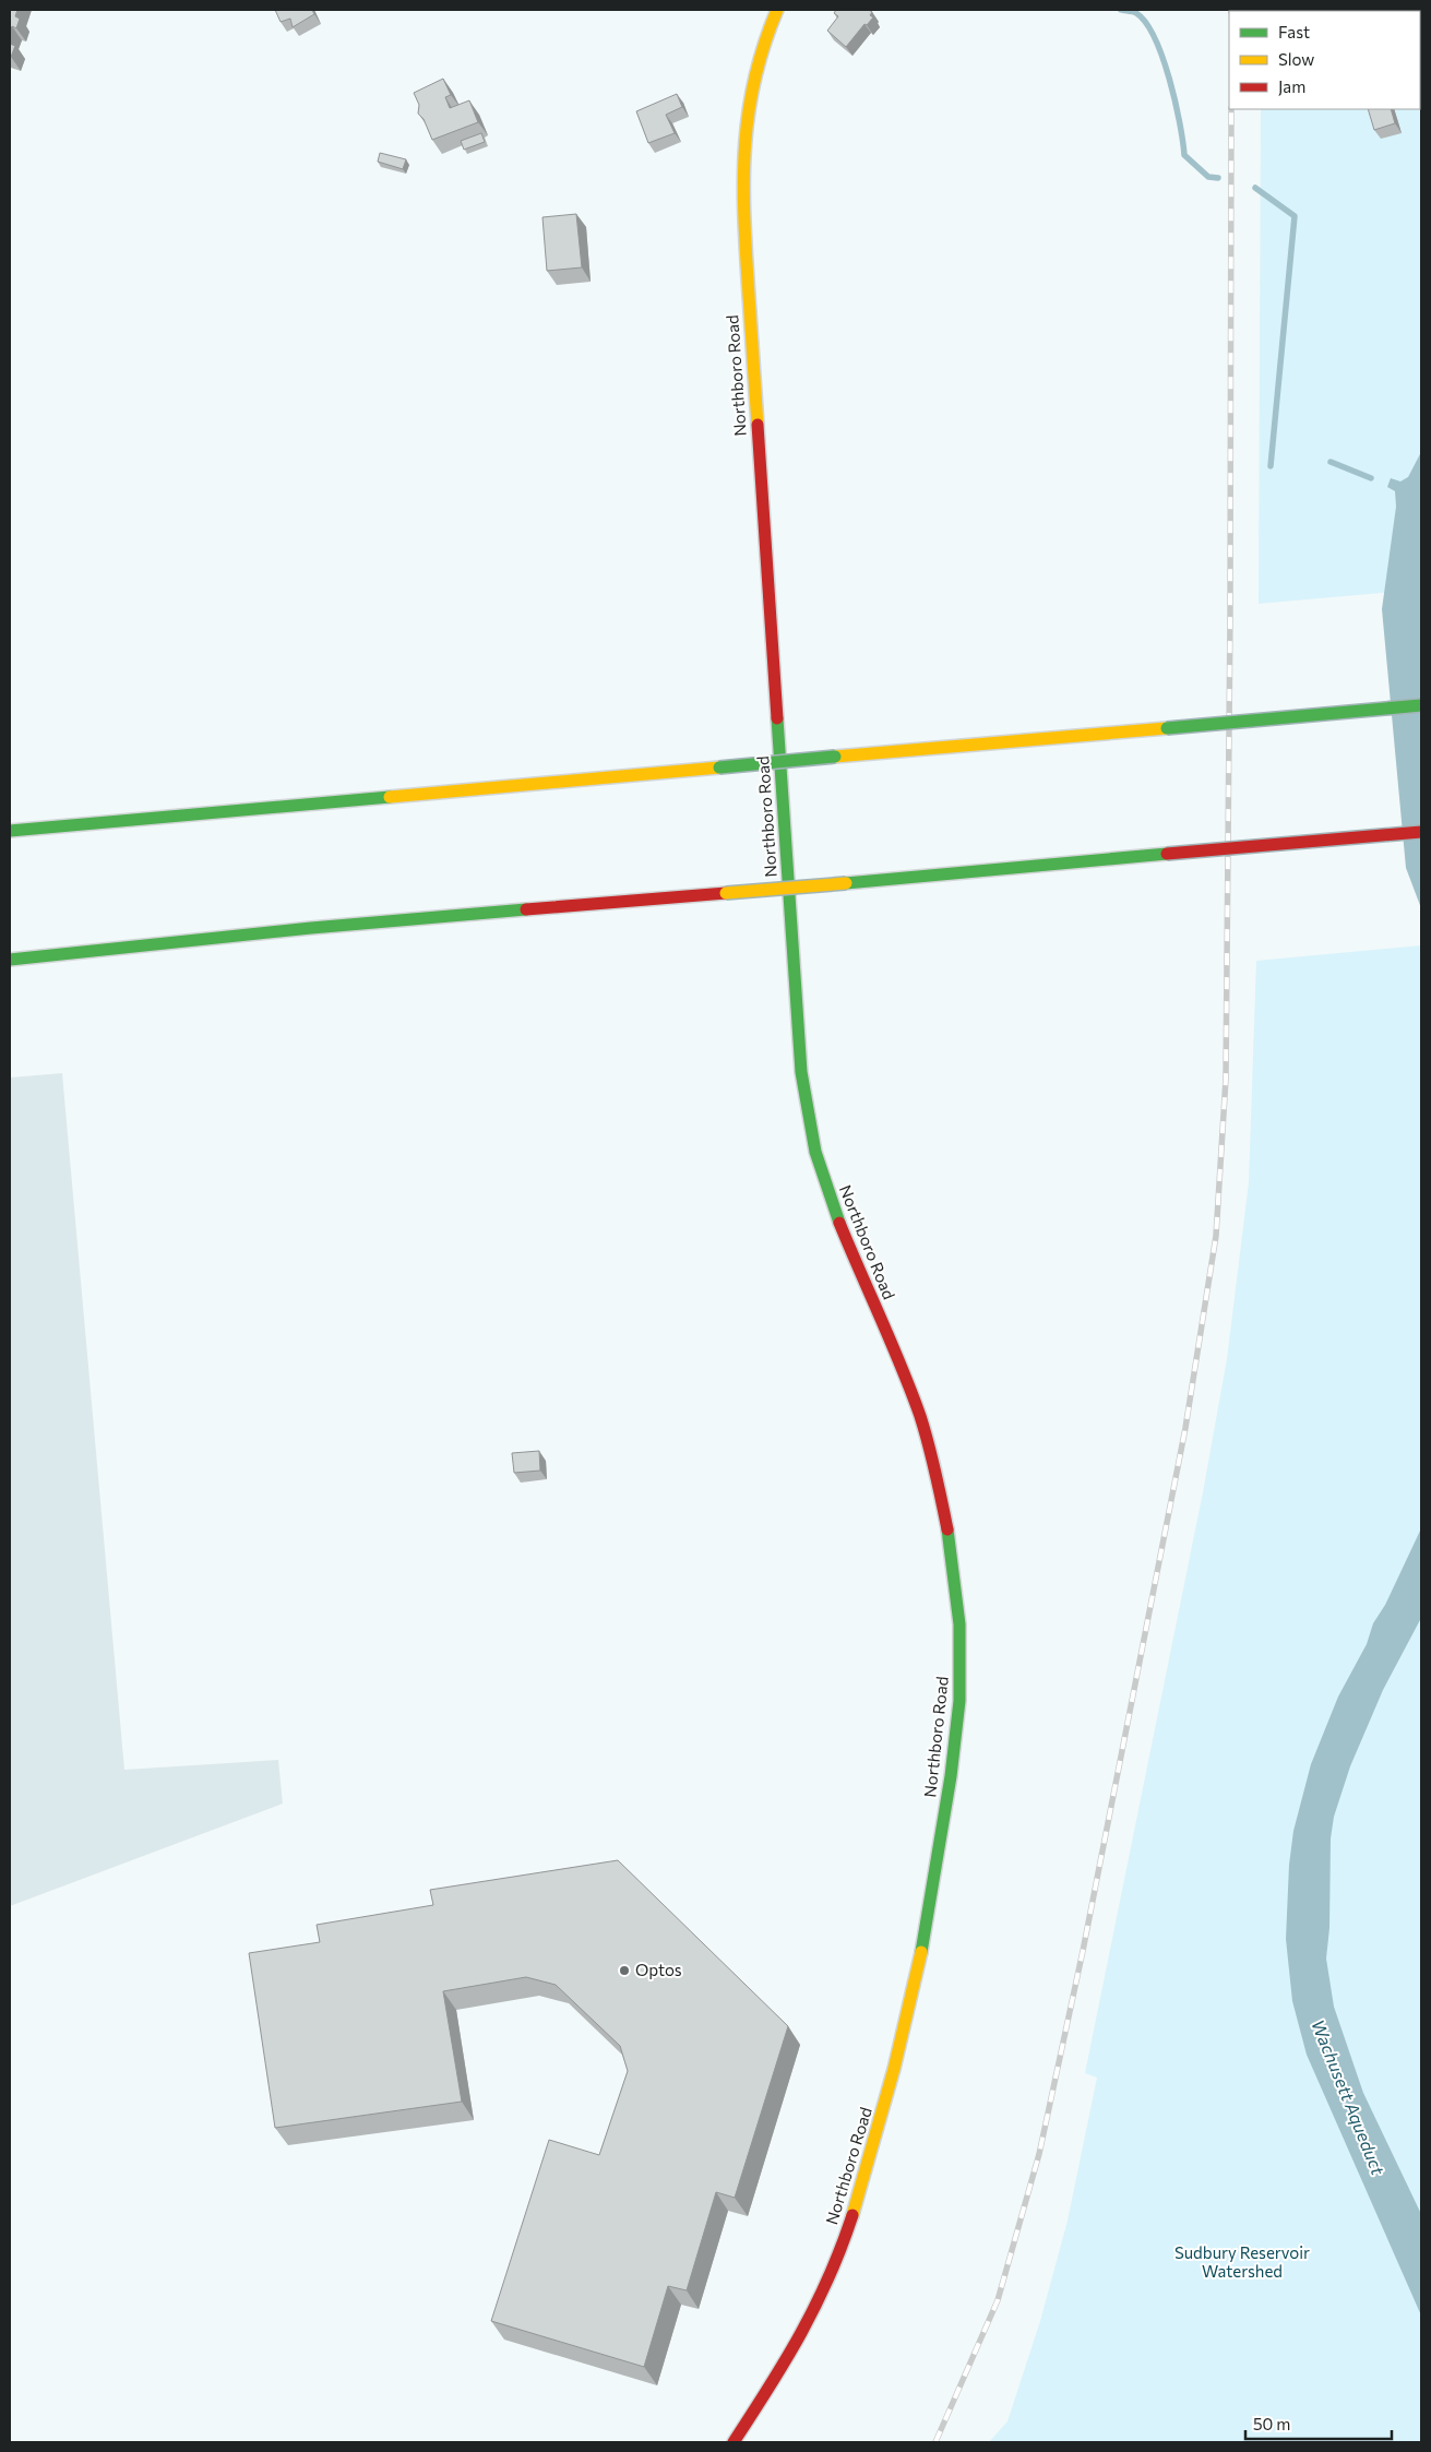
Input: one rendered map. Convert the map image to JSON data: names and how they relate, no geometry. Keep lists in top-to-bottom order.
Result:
{
  "streets": {
    "main road": ["Northboro Road"]
  },
  "water": ["Wachusett Aqueduct"],
  "parks": ["Sudbury Reservoir Watershed"],
  "places": ["Optos"],
  "legend": ["Fast", "Slow", "Jam"],
  "scale_bar": "50 m"
}
